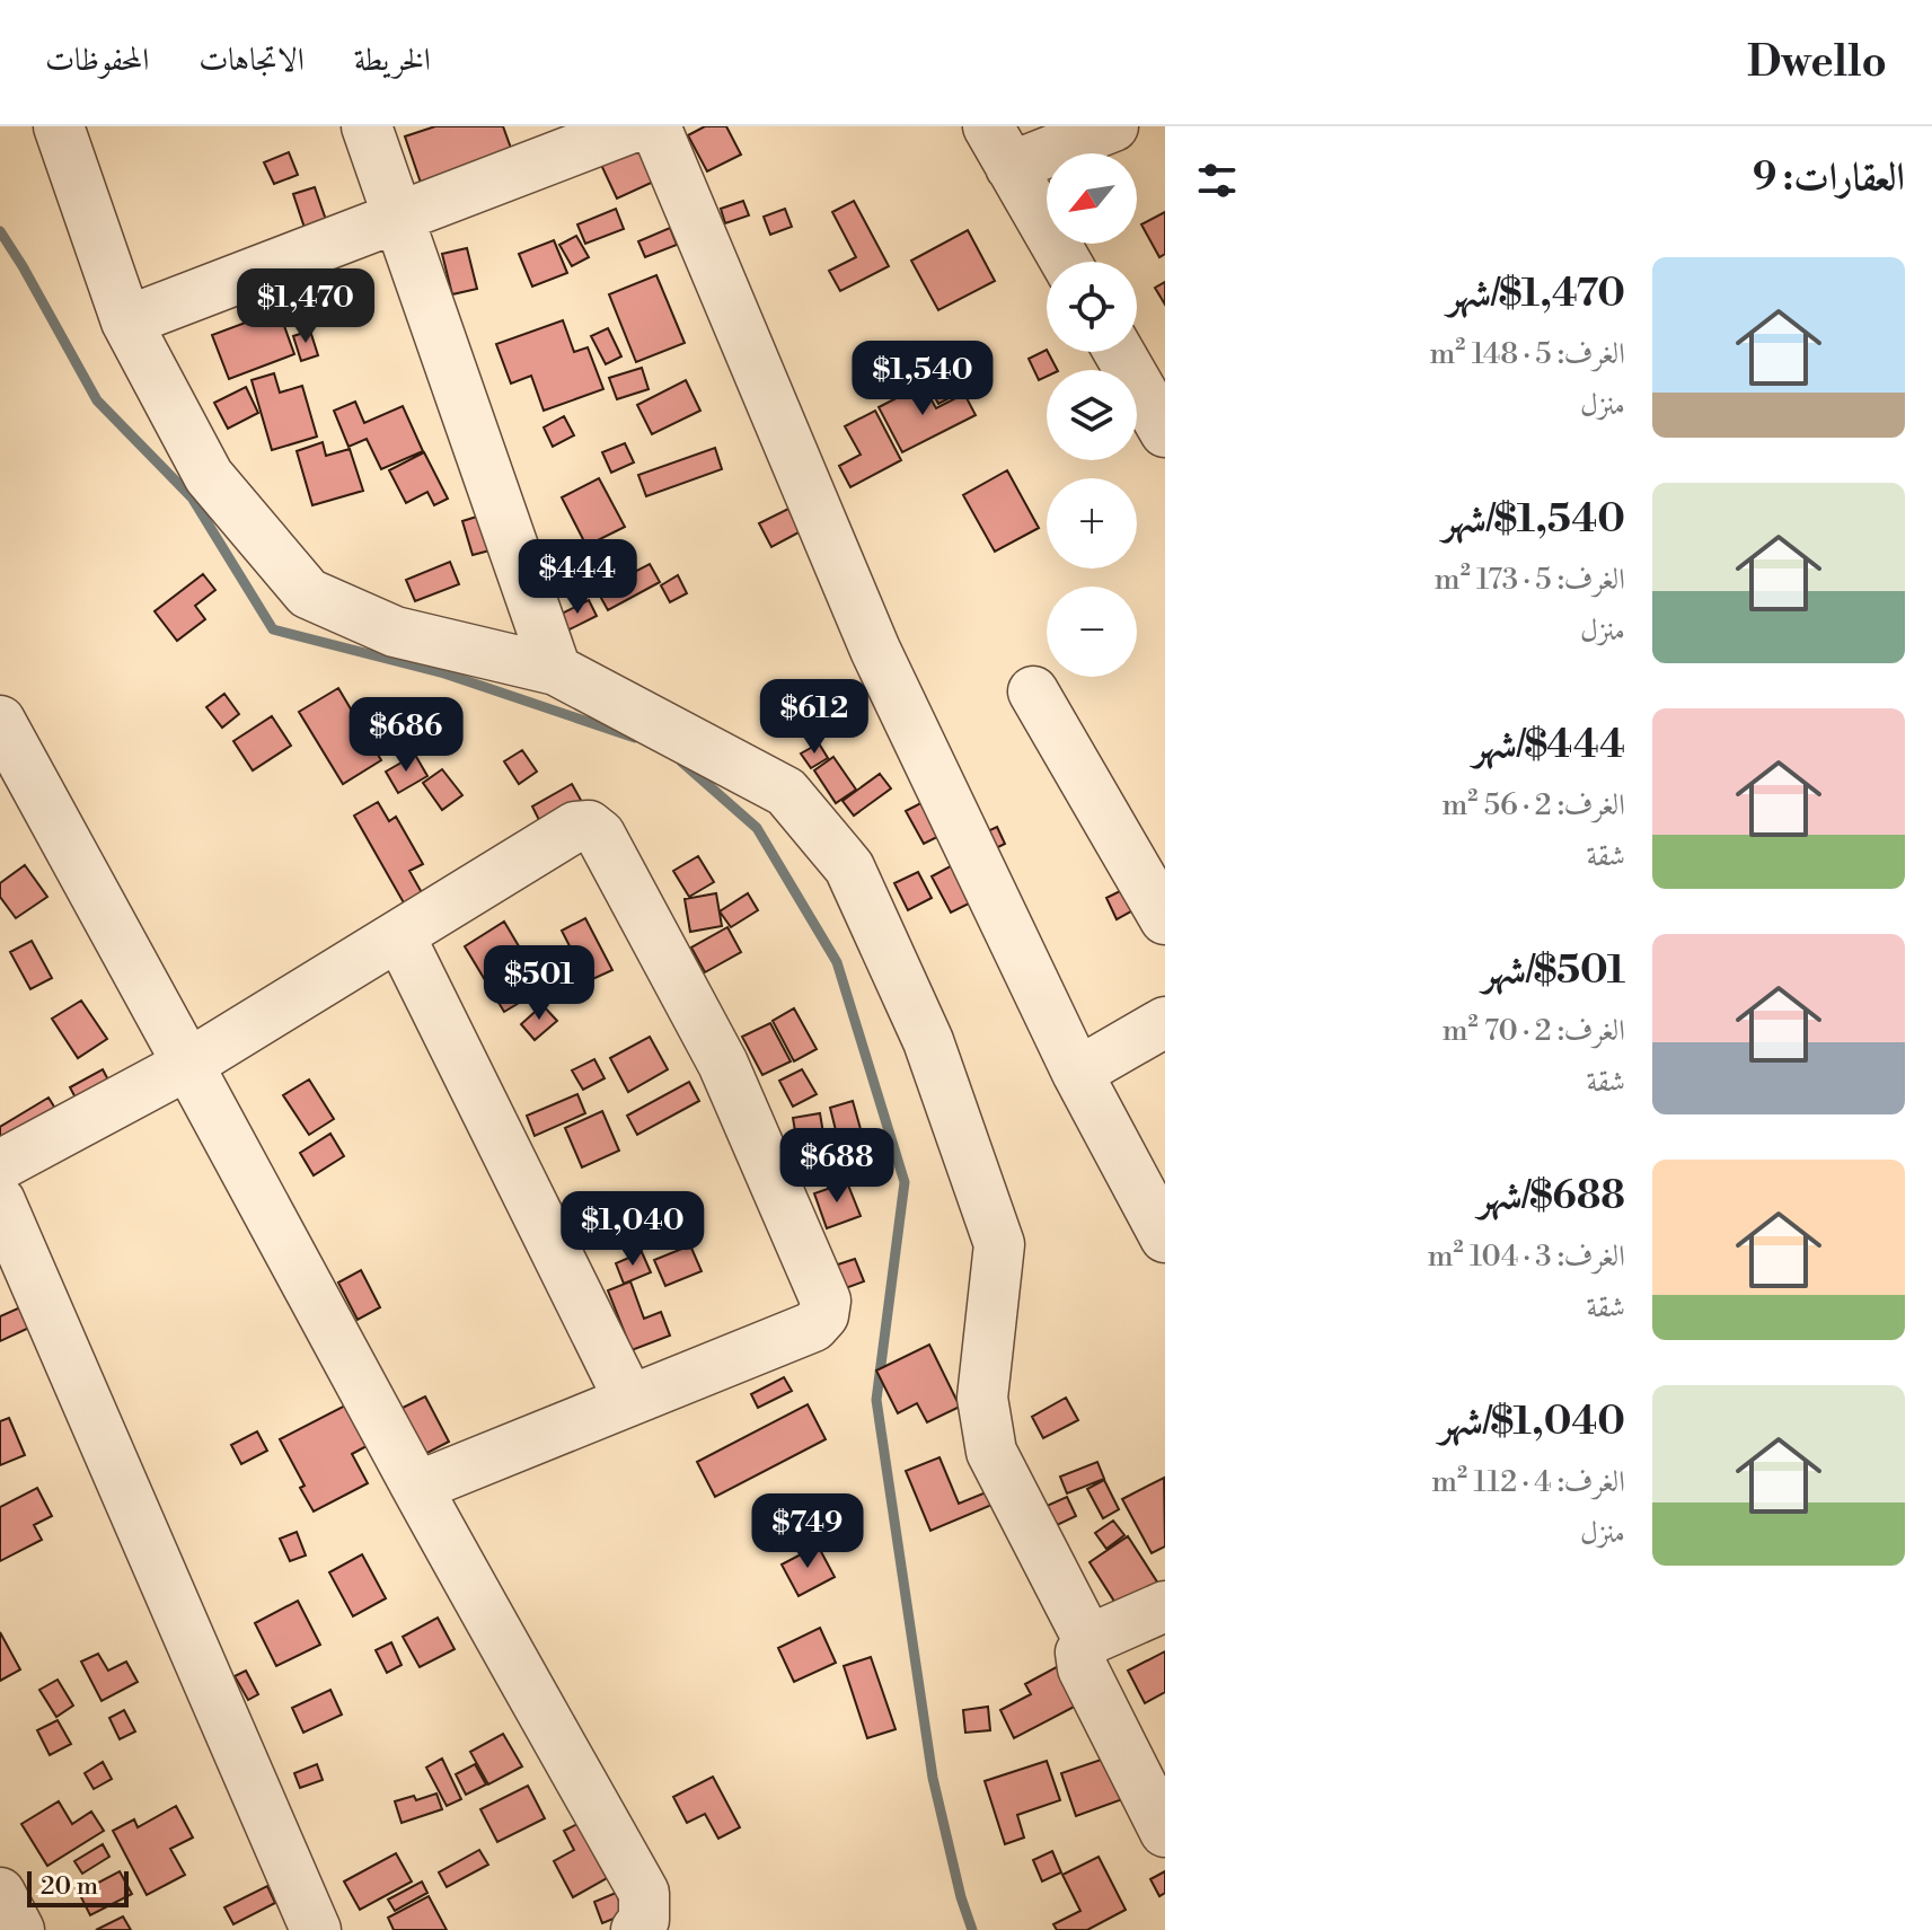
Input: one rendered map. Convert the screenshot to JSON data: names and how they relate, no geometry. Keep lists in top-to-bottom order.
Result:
{
  "scale_bar": "20 m",
  "north": "bottom left",
  "page": {
    "header": "Dwello",
    "nav": ["الخريطة", "الاتجاهات", "المحفوظات"],
    "heading": "العقارات: 9",
    "map_buttons": ["+", "−"],
    "list": [
      {
        "name": "$1,470/شهر",
        "note": "الغرف: 5 · 148 m² · منزل"
      },
      {
        "name": "$1,540/شهر",
        "note": "الغرف: 5 · 173 m² · منزل"
      },
      {
        "name": "$444/شهر",
        "note": "الغرف: 2 · 56 m² · شقة"
      },
      {
        "name": "$501/شهر",
        "note": "الغرف: 2 · 70 m² · شقة"
      },
      {
        "name": "$688/شهر",
        "note": "الغرف: 3 · 104 m² · شقة"
      },
      {
        "name": "$1,040/شهر",
        "note": "الغرف: 4 · 112 m² · منزل"
      }
    ],
    "price": [
      "$1,470",
      "$1,540",
      "$444",
      "$612",
      "$686",
      "$501",
      "$688",
      "$1,040",
      "$749"
    ],
    "scale": "20 m"
  }
}
